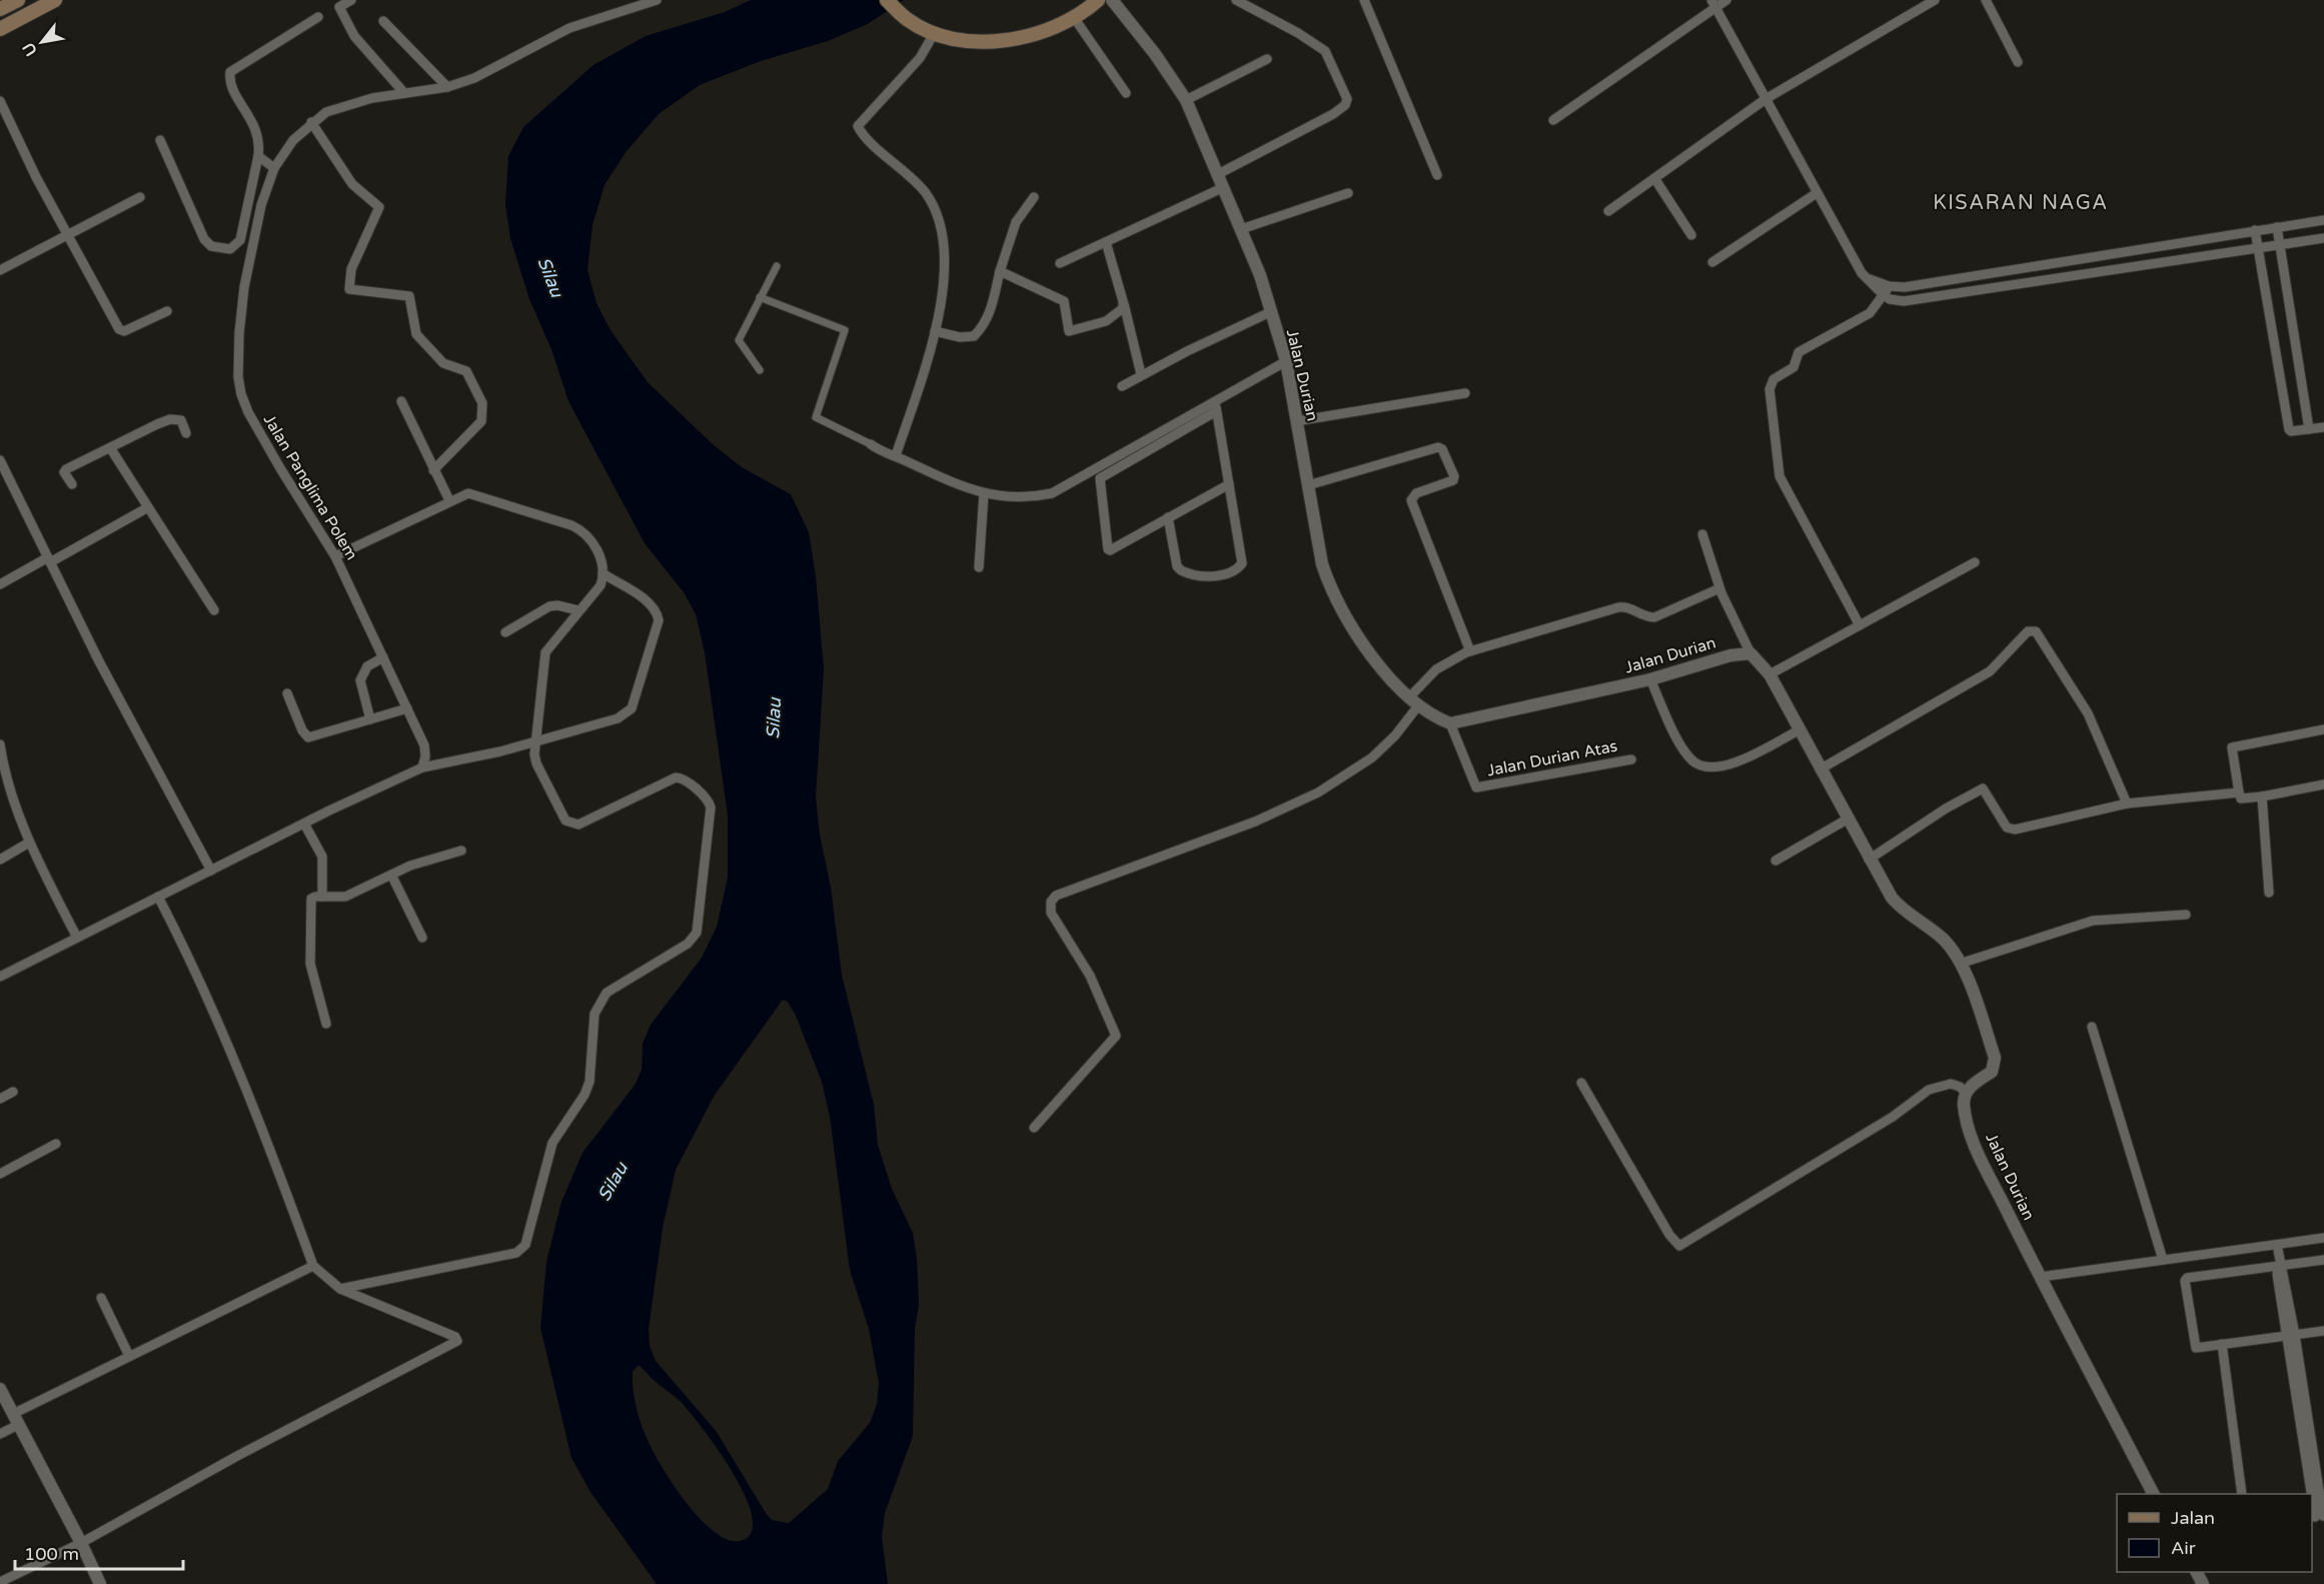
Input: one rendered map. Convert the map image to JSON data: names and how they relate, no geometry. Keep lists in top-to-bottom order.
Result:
{
  "streets": {
    "street": ["Jalan Durian", "Jalan Panglima Polem", "Jalan Durian Atas"]
  },
  "crossings": [
    ["Jalan Durian", "Jalan Durian Atas"]
  ],
  "districts": ["KISARAN NAGA"],
  "water": ["Silau"],
  "legend": ["Jalan", "Air"],
  "scale_bar": "100 m",
  "north": "bottom left"
}
